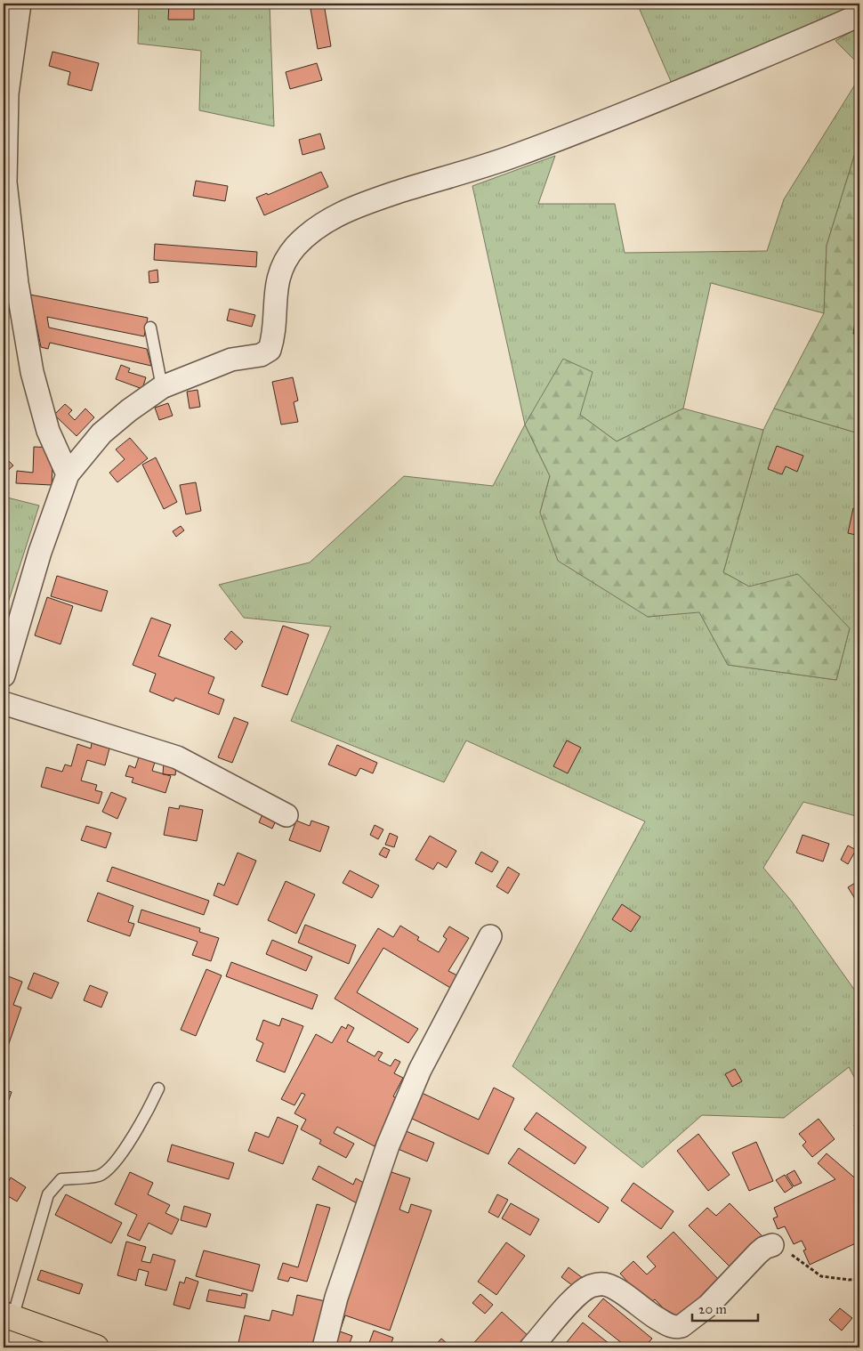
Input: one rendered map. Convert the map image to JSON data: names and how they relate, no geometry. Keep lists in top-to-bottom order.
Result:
{
  "scale_bar": "20 m"
}
